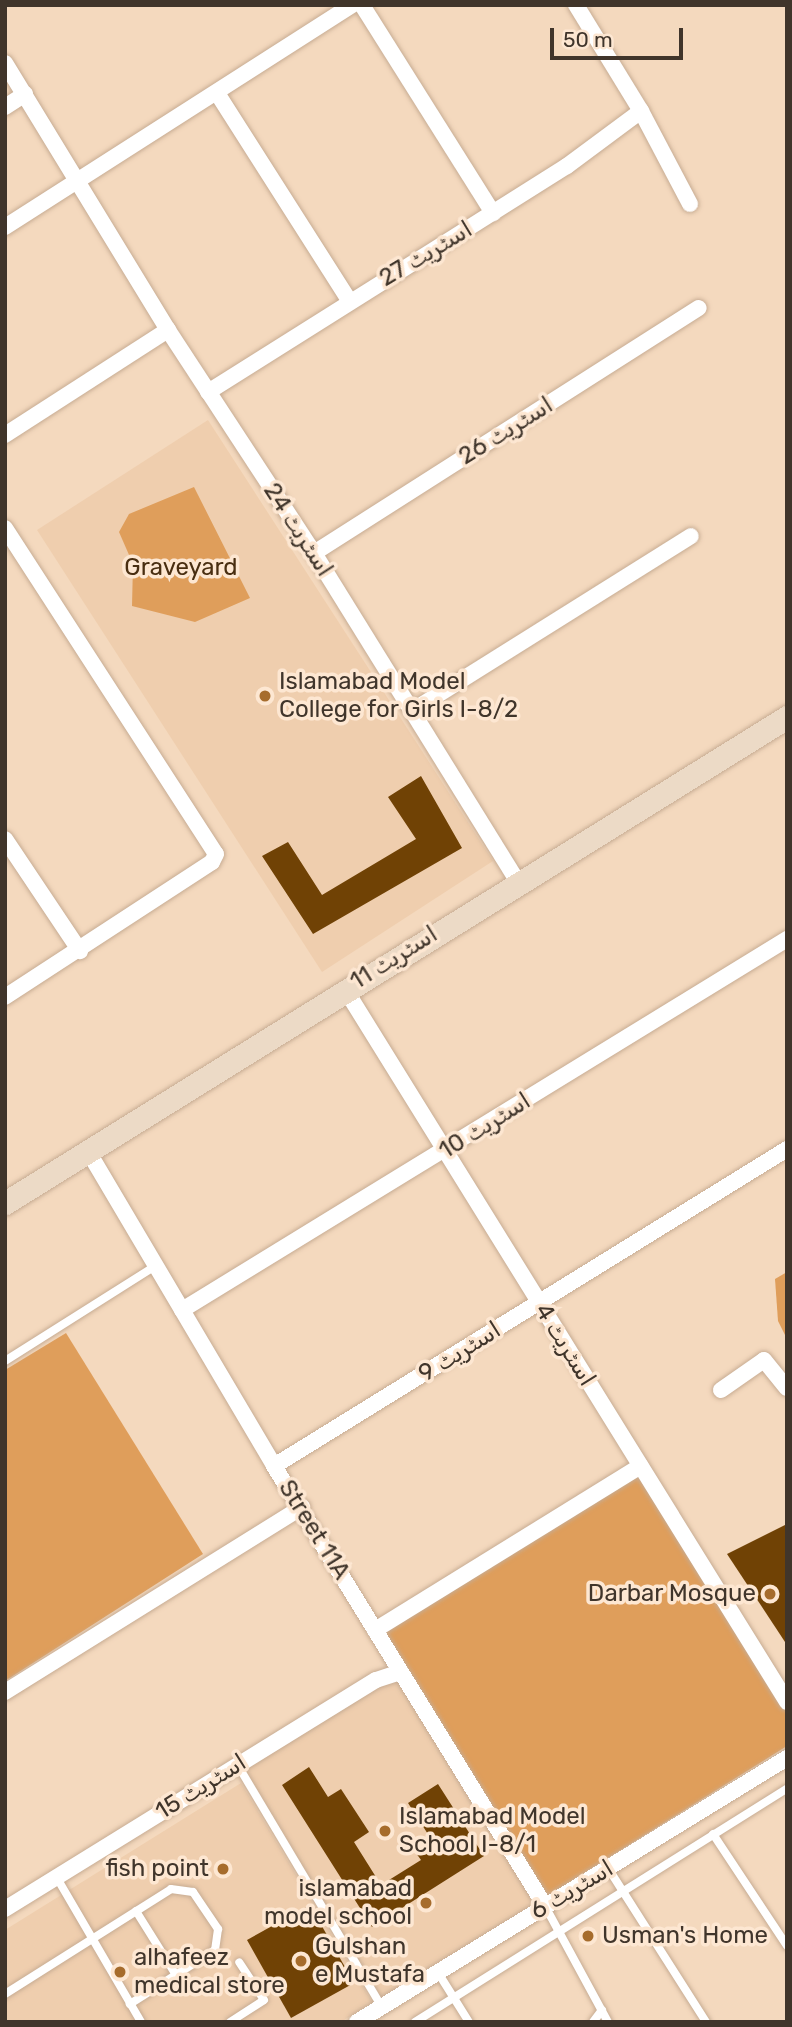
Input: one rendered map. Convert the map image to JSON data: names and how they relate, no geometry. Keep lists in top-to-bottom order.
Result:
{
  "streets": {
    "street": [
      "اسٹریٹ 27",
      "اسٹریٹ 26",
      "اسٹریٹ 24",
      "اسٹریٹ 11",
      "اسٹریٹ 10",
      "اسٹریٹ 4",
      "اسٹریٹ 9",
      "Street 11A",
      "اسٹریٹ 15",
      "اسٹریٹ 6"
    ]
  },
  "crossings": [
    ["اسٹریٹ 27", "اسٹریٹ 24"],
    ["اسٹریٹ 26", "اسٹریٹ 24"],
    ["اسٹریٹ 24", "اسٹریٹ 11"],
    ["اسٹریٹ 11", "اسٹریٹ 4"],
    ["اسٹریٹ 11", "Street 11A"],
    ["اسٹریٹ 10", "اسٹریٹ 4"],
    ["اسٹریٹ 10", "Street 11A"],
    ["اسٹریٹ 4", "اسٹریٹ 9"],
    ["اسٹریٹ 9", "Street 11A"],
    ["Street 11A", "اسٹریٹ 15"],
    ["Street 11A", "اسٹریٹ 6"]
  ],
  "parks": ["Graveyard"],
  "places": [
    "Islamabad Model College for Girls I-8/2",
    "Darbar Mosque",
    "Islamabad Model School I-8/1",
    "fish point",
    "islamabad model school",
    "Usman's Home",
    "Gulshan e Mustafa",
    "alhafeez medical store"
  ],
  "scale_bar": "50 m"
}
